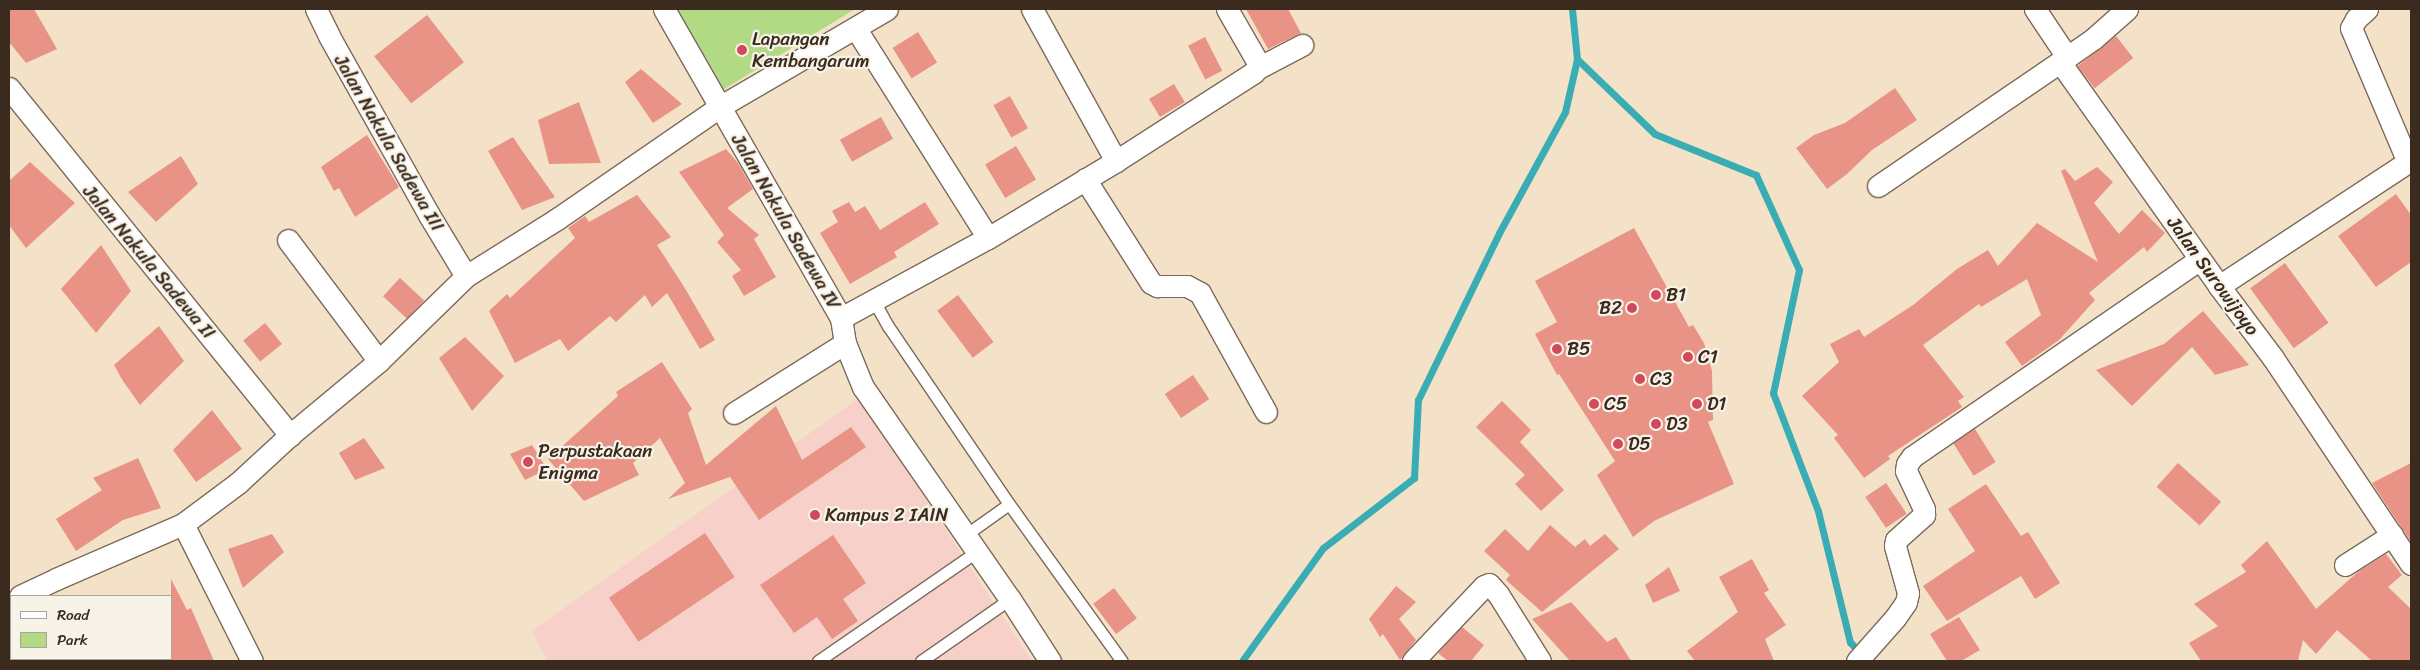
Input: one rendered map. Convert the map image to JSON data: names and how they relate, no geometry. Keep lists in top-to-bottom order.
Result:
{
  "streets": {
    "street": [
      "Jalan Nakula Sadewa III",
      "Jalan Nakula Sadewa IV",
      "Jalan Nakula Sadewa II",
      "Jalan Surowijoyo"
    ]
  },
  "places": [
    "Lapangan Kembangarum",
    "B1",
    "B2",
    "B5",
    "C1",
    "C3",
    "C5",
    "D1",
    "D3",
    "D5",
    "Perpustakaan Enigma",
    "Kampus 2 IAIN"
  ],
  "legend": ["Road", "Park"]
}
